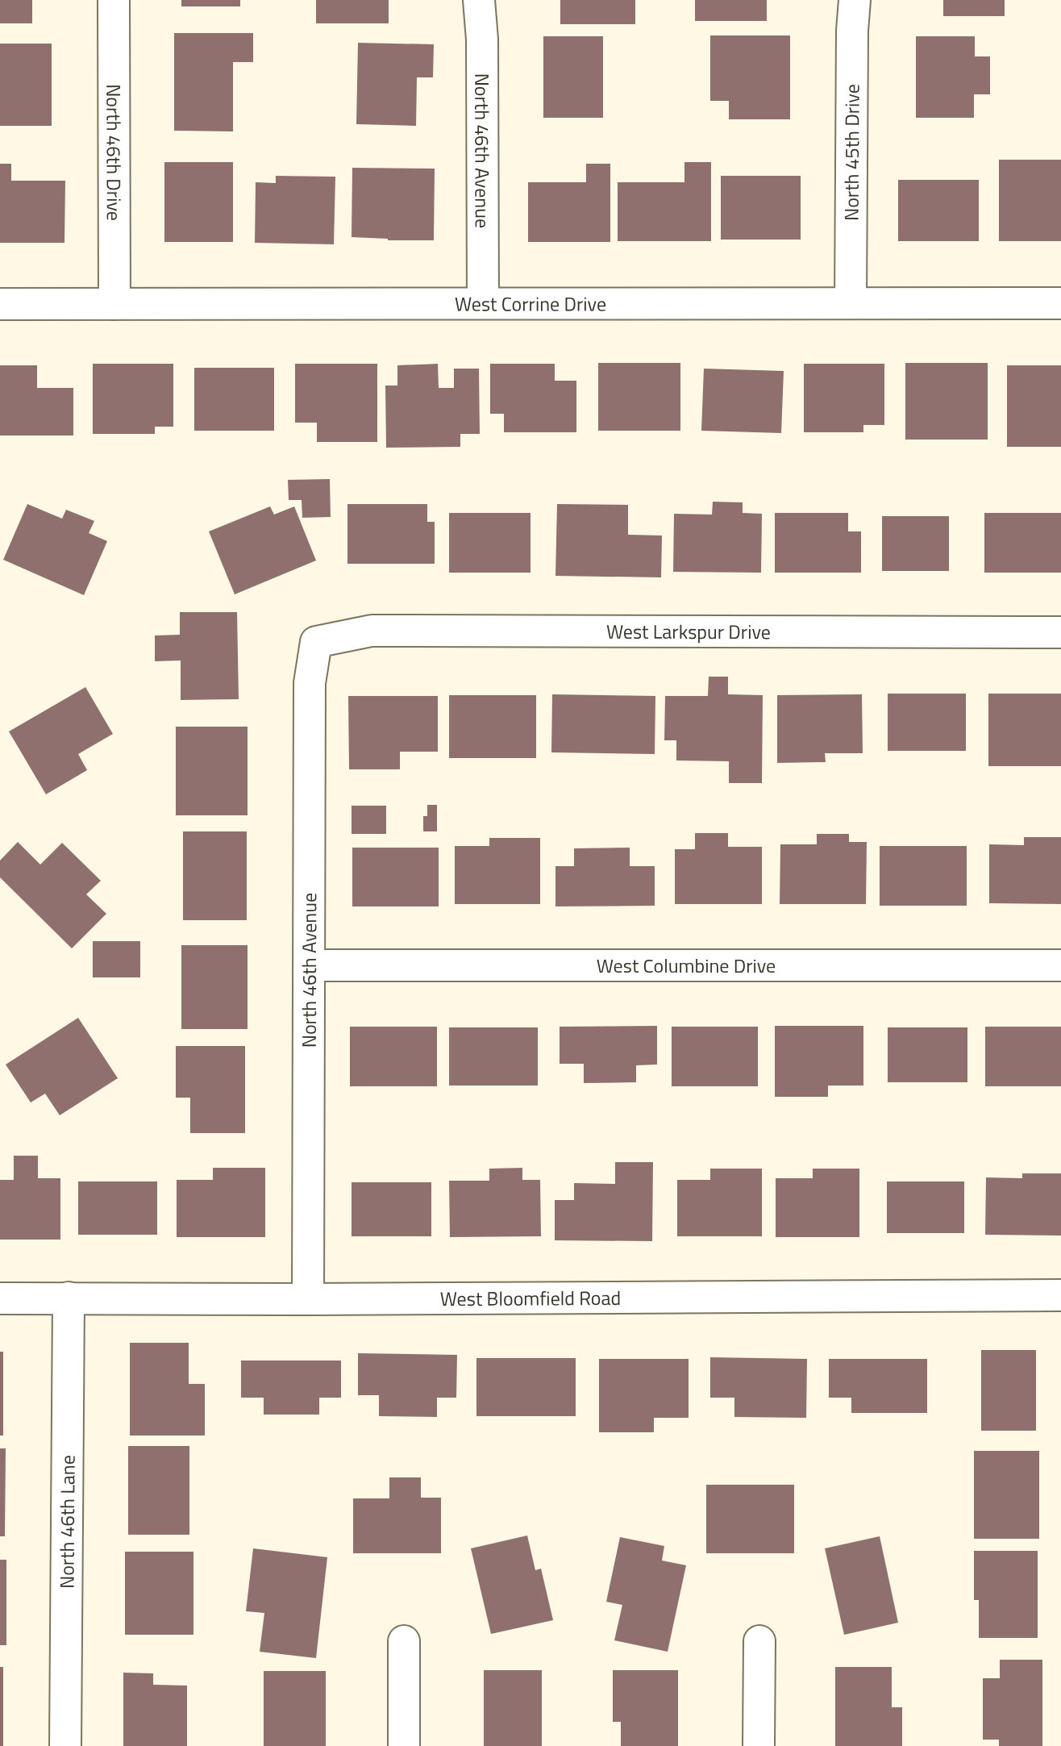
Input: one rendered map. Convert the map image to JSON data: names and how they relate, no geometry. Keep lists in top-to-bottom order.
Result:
{
  "streets": {
    "street": [
      "North 46th Drive",
      "North 46th Avenue",
      "North 45th Drive",
      "West Corrine Drive",
      "West Larkspur Drive",
      "West Columbine Drive",
      "West Bloomfield Road",
      "North 46th Lane"
    ]
  },
  "crossings": [
    ["North 46th Drive", "West Corrine Drive"],
    ["North 46th Avenue", "West Corrine Drive"],
    ["North 46th Avenue", "West Larkspur Drive"],
    ["North 46th Avenue", "West Columbine Drive"],
    ["North 46th Avenue", "West Bloomfield Road"],
    ["North 45th Drive", "West Corrine Drive"],
    ["West Bloomfield Road", "North 46th Lane"]
  ]
}
